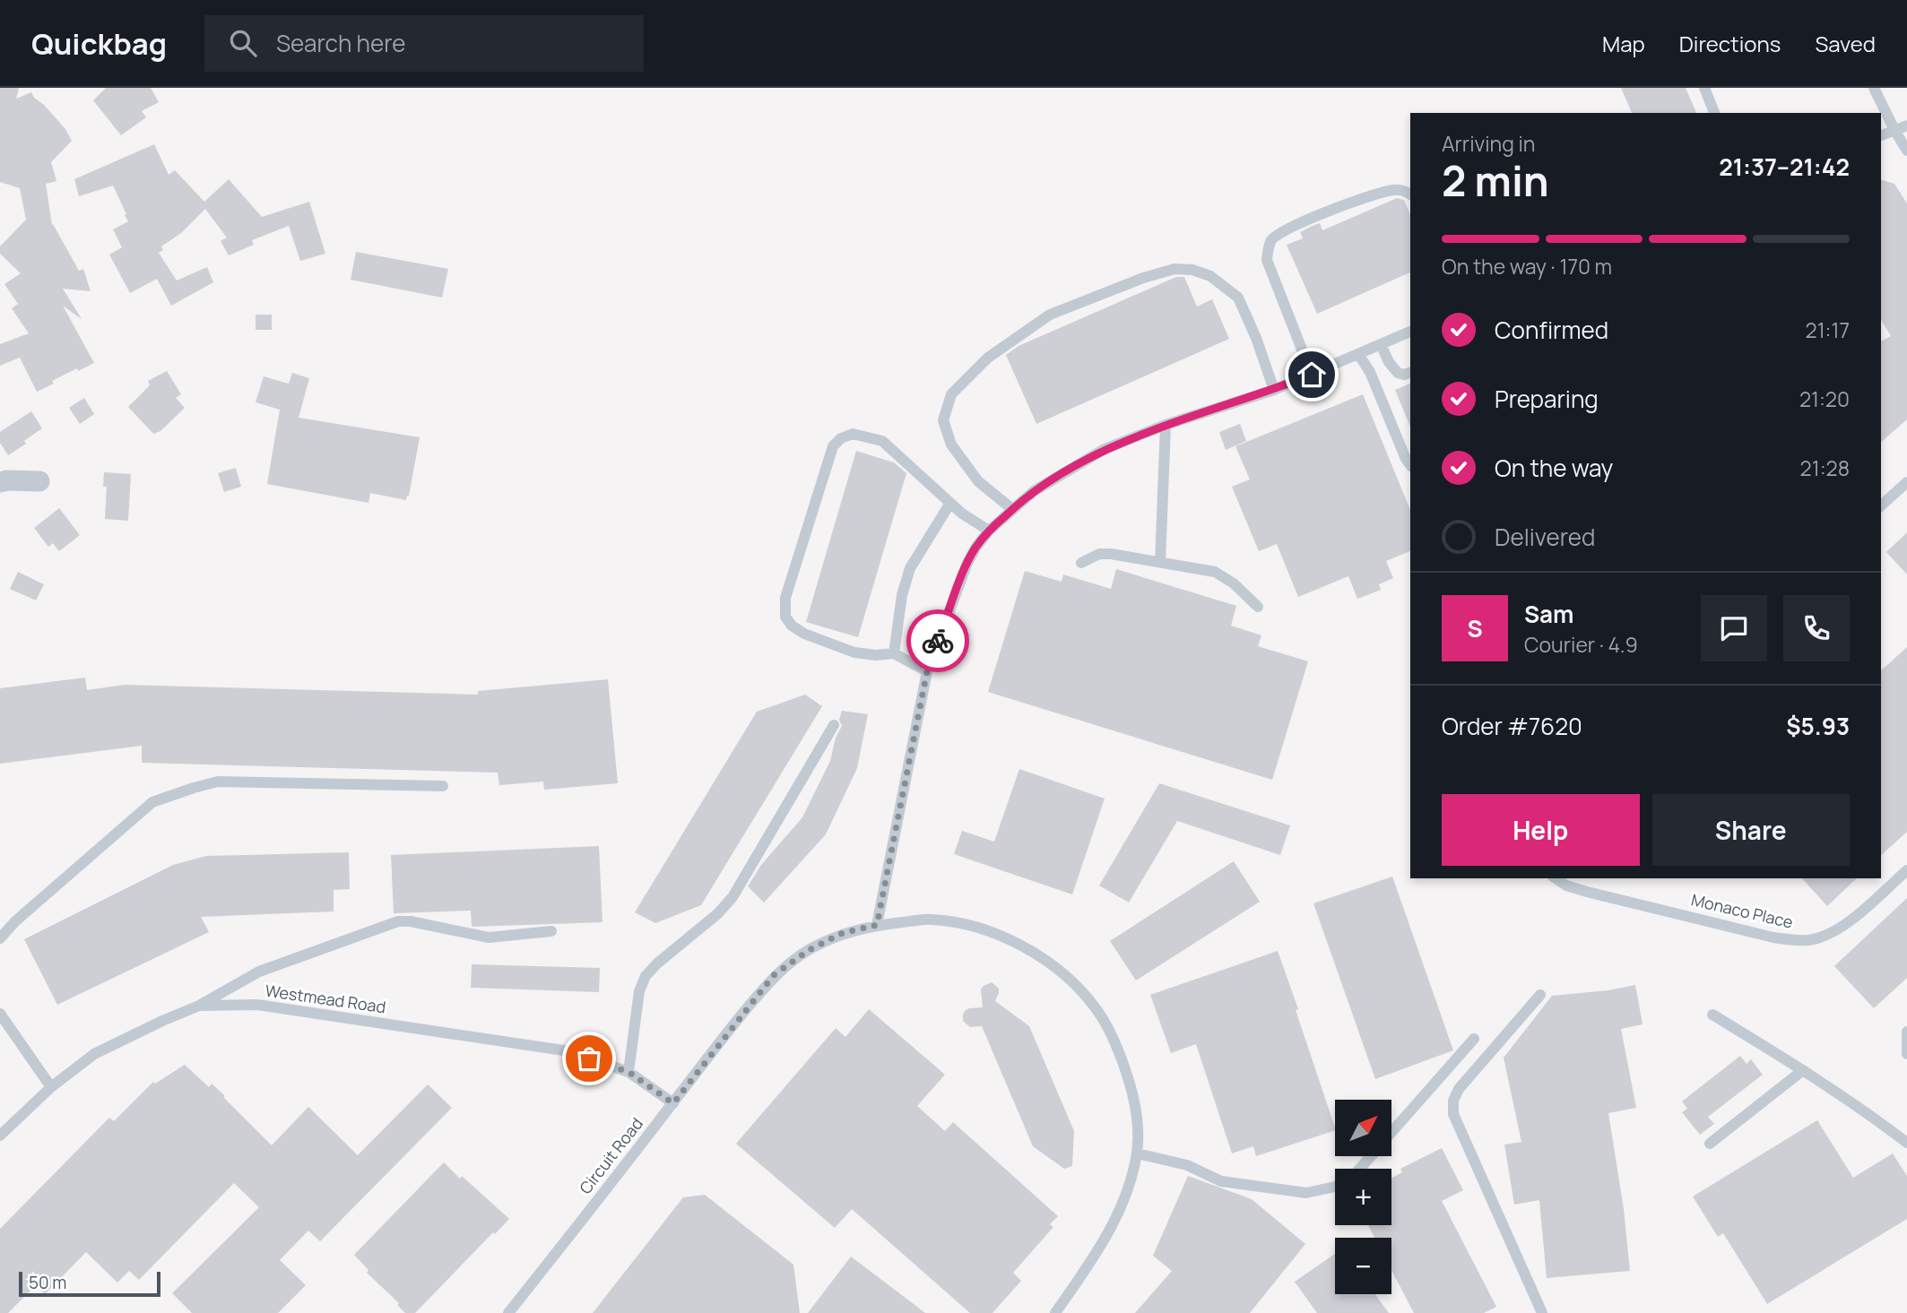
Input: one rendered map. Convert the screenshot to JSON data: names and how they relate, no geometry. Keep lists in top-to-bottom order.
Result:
{
  "streets": {
    "lane": ["Monaco Place", "Westmead Road", "Circuit Road"]
  },
  "crossings": [
    ["Westmead Road", "Circuit Road"]
  ],
  "scale_bar": "50 m",
  "north": "top right",
  "page": {
    "header": "Quickbag",
    "search": "Search here",
    "nav": ["Map", "Directions", "Saved"],
    "heading": ["2 min", "Arriving in", "21:37–21:42"],
    "panel": [
      "Sam",
      "Courier · 4.9",
      "Order #7620",
      "$5.93"
    ],
    "bar": "On the way · 170 m",
    "list": [
      ["Confirmed", "21:17"],
      ["Preparing", "21:20"],
      ["On the way", "21:28"],
      "Delivered"
    ],
    "round": "S",
    "buttons": ["Help", "Share"],
    "map_buttons": ["+", "−"],
    "scale": "50 m"
  }
}
